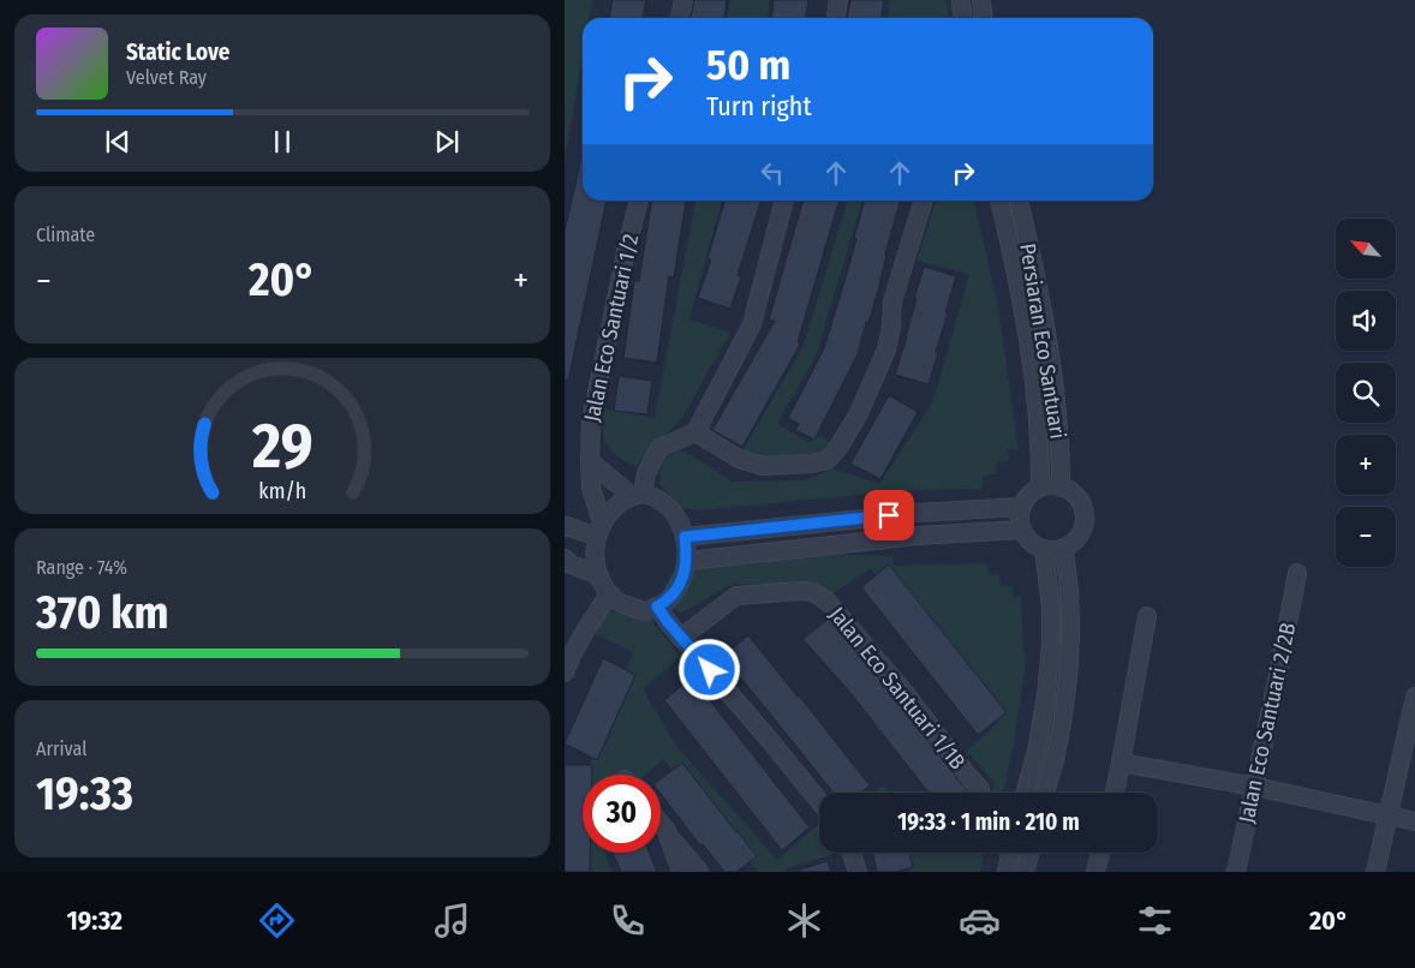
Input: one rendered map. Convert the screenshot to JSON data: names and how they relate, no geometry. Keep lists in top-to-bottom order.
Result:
{
  "streets": {
    "street": [
      "Jalan Eco Santuari 1/2",
      "Persiaran Eco Santuari",
      "Jalan Eco Santuari 1/1B",
      "Jalan Eco Santuari 2/2B"
    ]
  },
  "north": "top left",
  "page": {
    "turn": ["50 m", "Turn right"],
    "song": ["Static Love", "Velvet Ray"],
    "tile": [
      "Climate",
      ["Range · 74%", "370 km"],
      ["Arrival", "19:33"]
    ],
    "map_buttons": ["+", "−"],
    "heat": ["−", "20°", "+"],
    "limit": "30",
    "trip": "19:33 · 1 min · 210 m",
    "tabs": ["19:32", "20°"],
    "gauge": ["29", "km/h"]
  }
}
